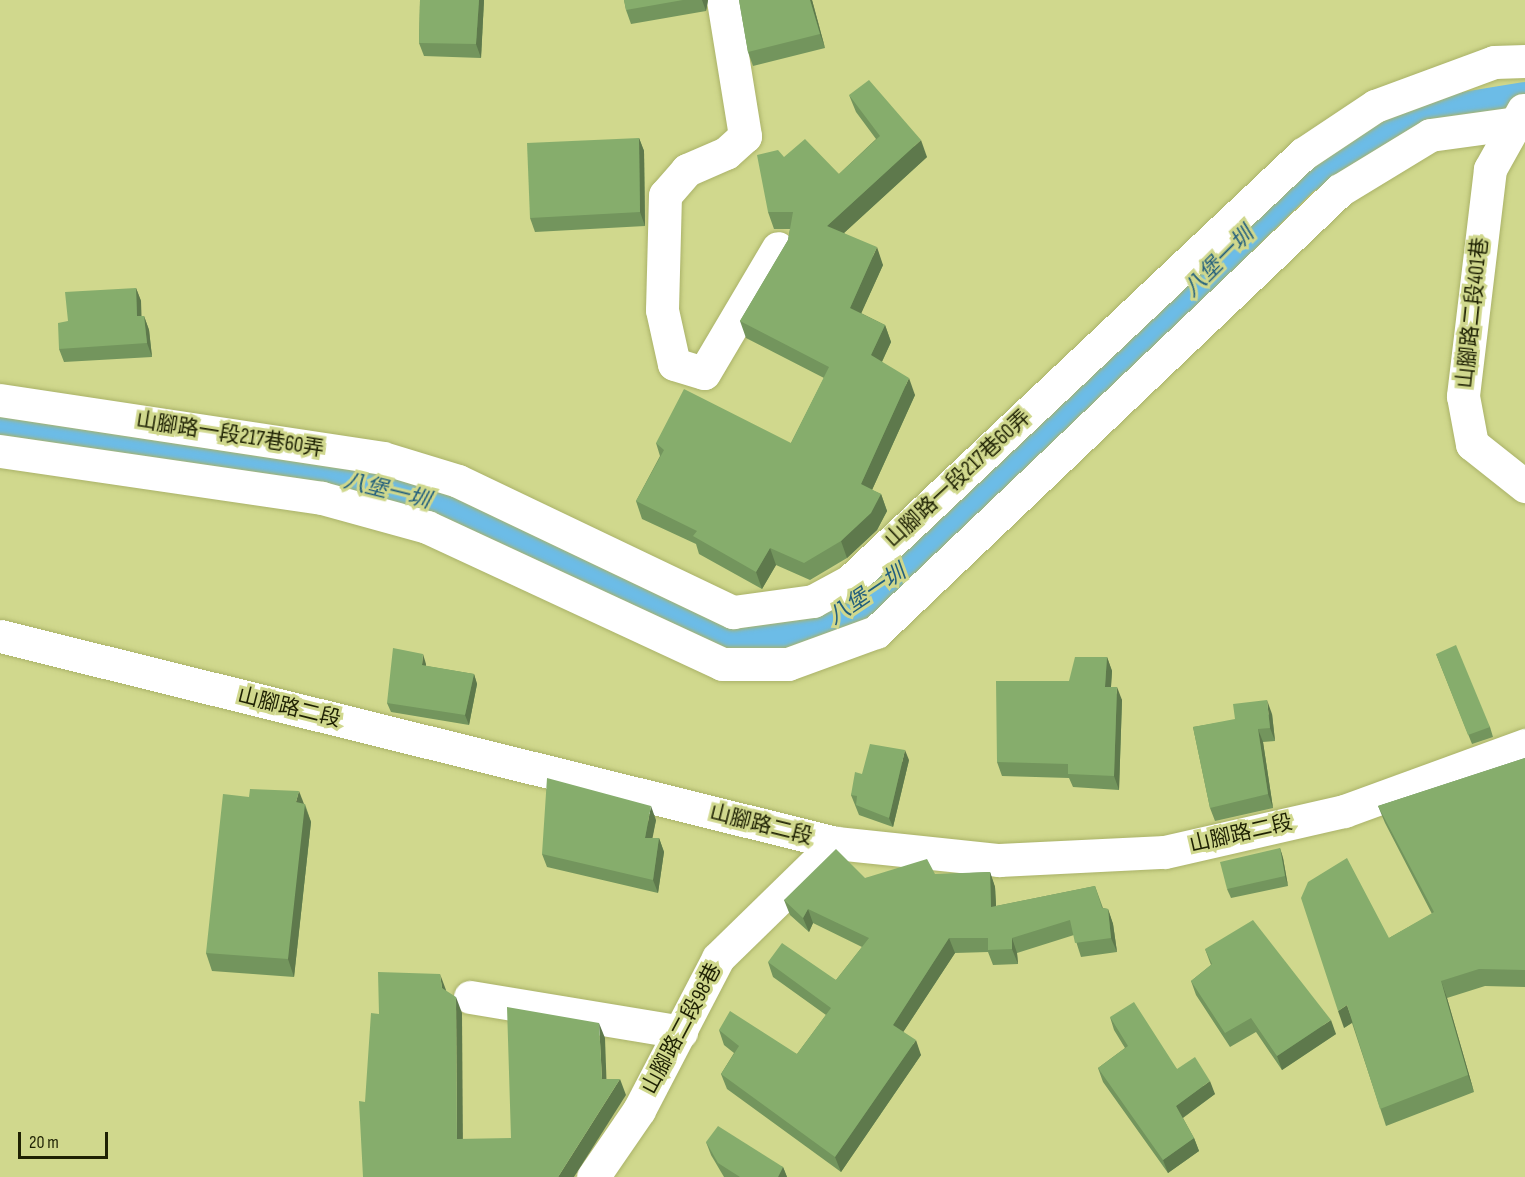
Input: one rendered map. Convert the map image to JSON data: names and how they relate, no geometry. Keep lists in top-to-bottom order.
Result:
{
  "streets": {
    "main road": [
      "山腳路二段401巷",
      "山腳路一段217巷60弄",
      "山腳路二段",
      "山腳路二段98巷"
    ]
  },
  "crossings": [
    ["山腳路二段", "山腳路二段98巷"]
  ],
  "water": ["八堡一圳"],
  "scale_bar": "20 m"
}
